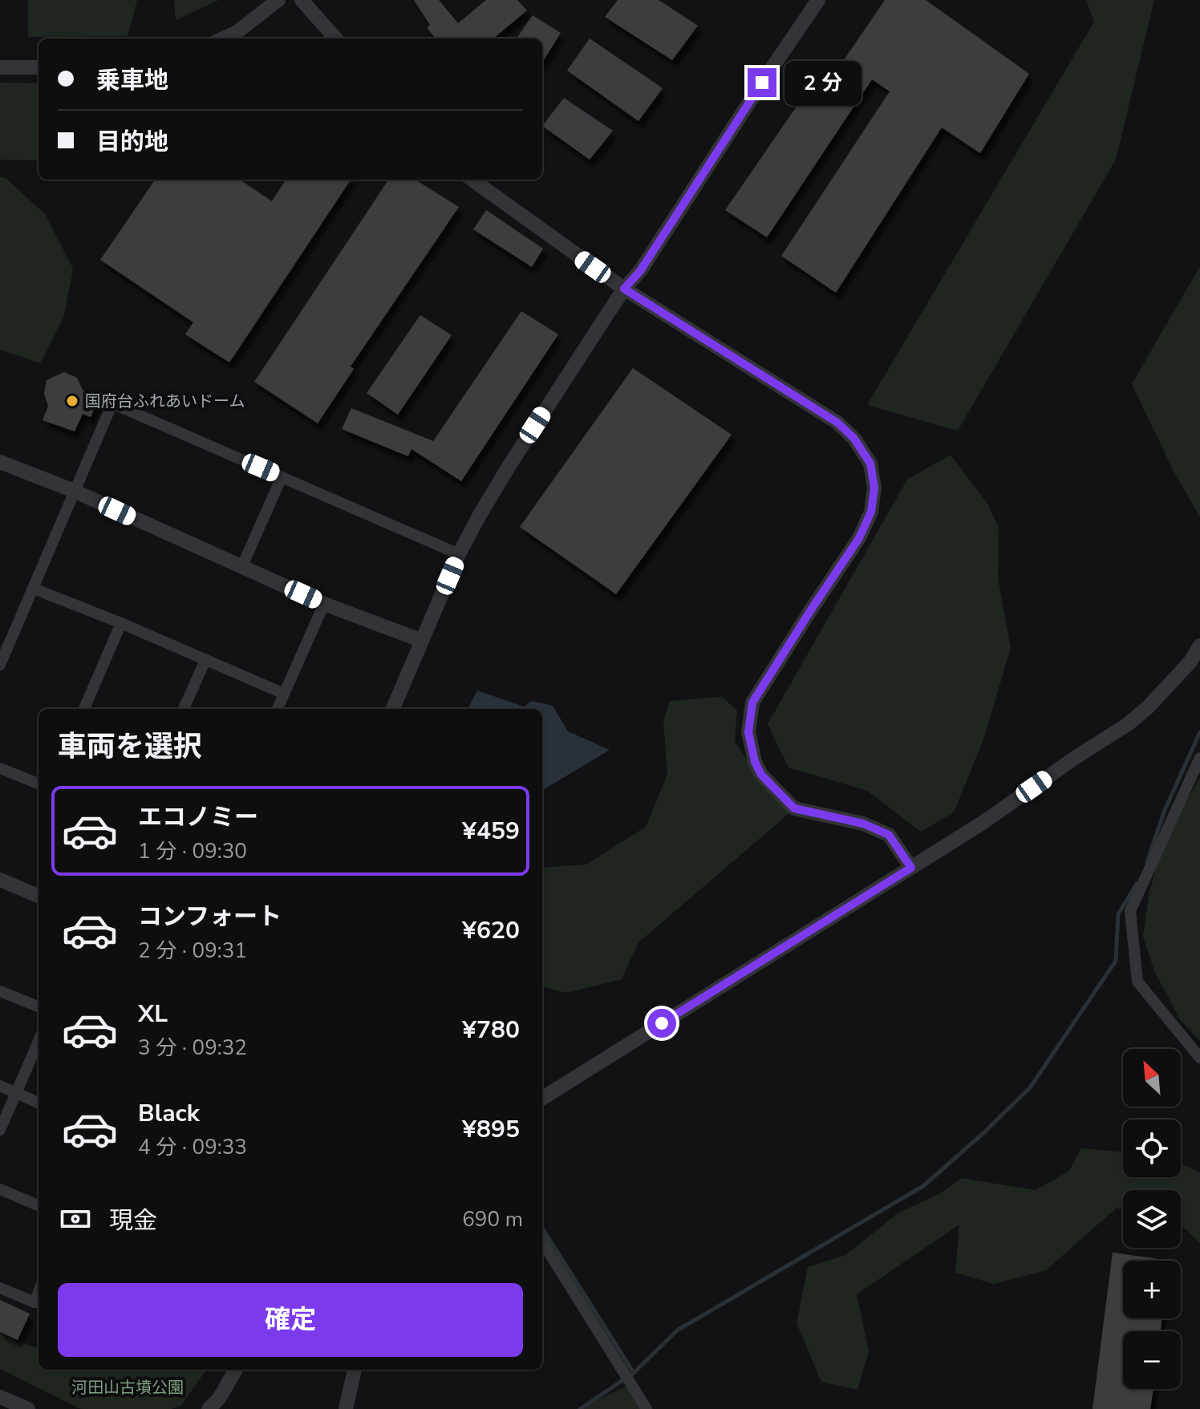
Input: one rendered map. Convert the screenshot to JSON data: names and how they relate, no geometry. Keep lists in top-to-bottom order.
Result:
{
  "parks": ["河田山古墳公園"],
  "places": ["国府台ふれあいドーム"],
  "north": "top left",
  "page": {
    "banner": ["乗車地", "目的地"],
    "bubble": "2 分",
    "heading": "車両を選択",
    "list": [
      {
        "name": "エコノミー",
        "note": "1 分 · 09:30",
        "value": "¥459"
      },
      {
        "name": "コンフォート",
        "note": "2 分 · 09:31",
        "value": "¥620"
      },
      {
        "name": "XL",
        "note": "3 分 · 09:32",
        "value": "¥780"
      },
      {
        "name": "Black",
        "note": "4 分 · 09:33",
        "value": "¥895"
      }
    ],
    "map_buttons": ["+", "−"],
    "pay": ["現金", "690 m"],
    "buttons": "確定"
  }
}
